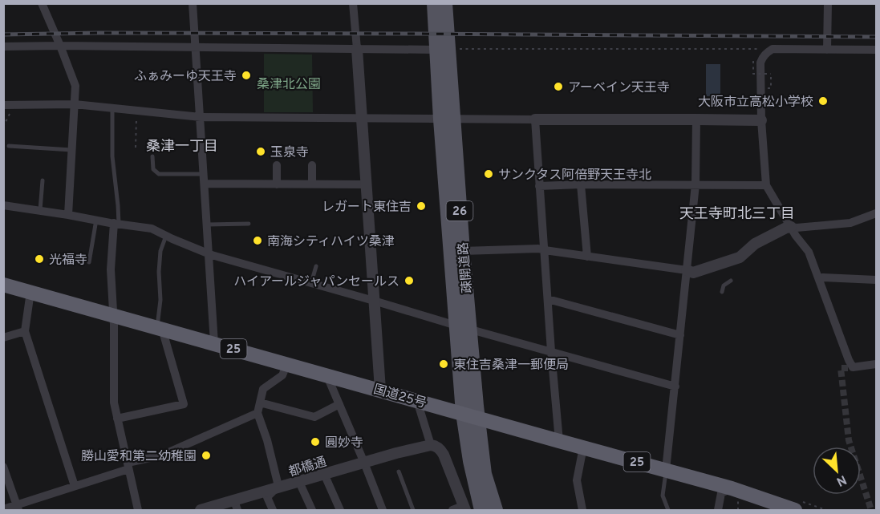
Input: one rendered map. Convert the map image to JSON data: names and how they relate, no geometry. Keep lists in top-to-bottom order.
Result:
{
  "streets": {
    "highway": ["25", "国道25号"],
    "main road": ["26", "疎開道路"],
    "street": ["都橋通"]
  },
  "crossings": [
    ["疎開道路", "国道25号"]
  ],
  "districts": ["桑津一丁目", "天王寺町北三丁目"],
  "parks": ["桑津北公園"],
  "places": [
    "ふぁみーゆ天王寺",
    "アーベイン天王寺",
    "大阪市立高松小学校",
    "玉泉寺",
    "サンクタス阿倍野天王寺北",
    "レガート東住吉",
    "南海シティハイツ桑津",
    "光福寺",
    "ハイアールジャパンセールス",
    "東住吉桑津一郵便局",
    "圓妙寺",
    "勝山愛和第二幼稚園"
  ],
  "north": "bottom right"
}
